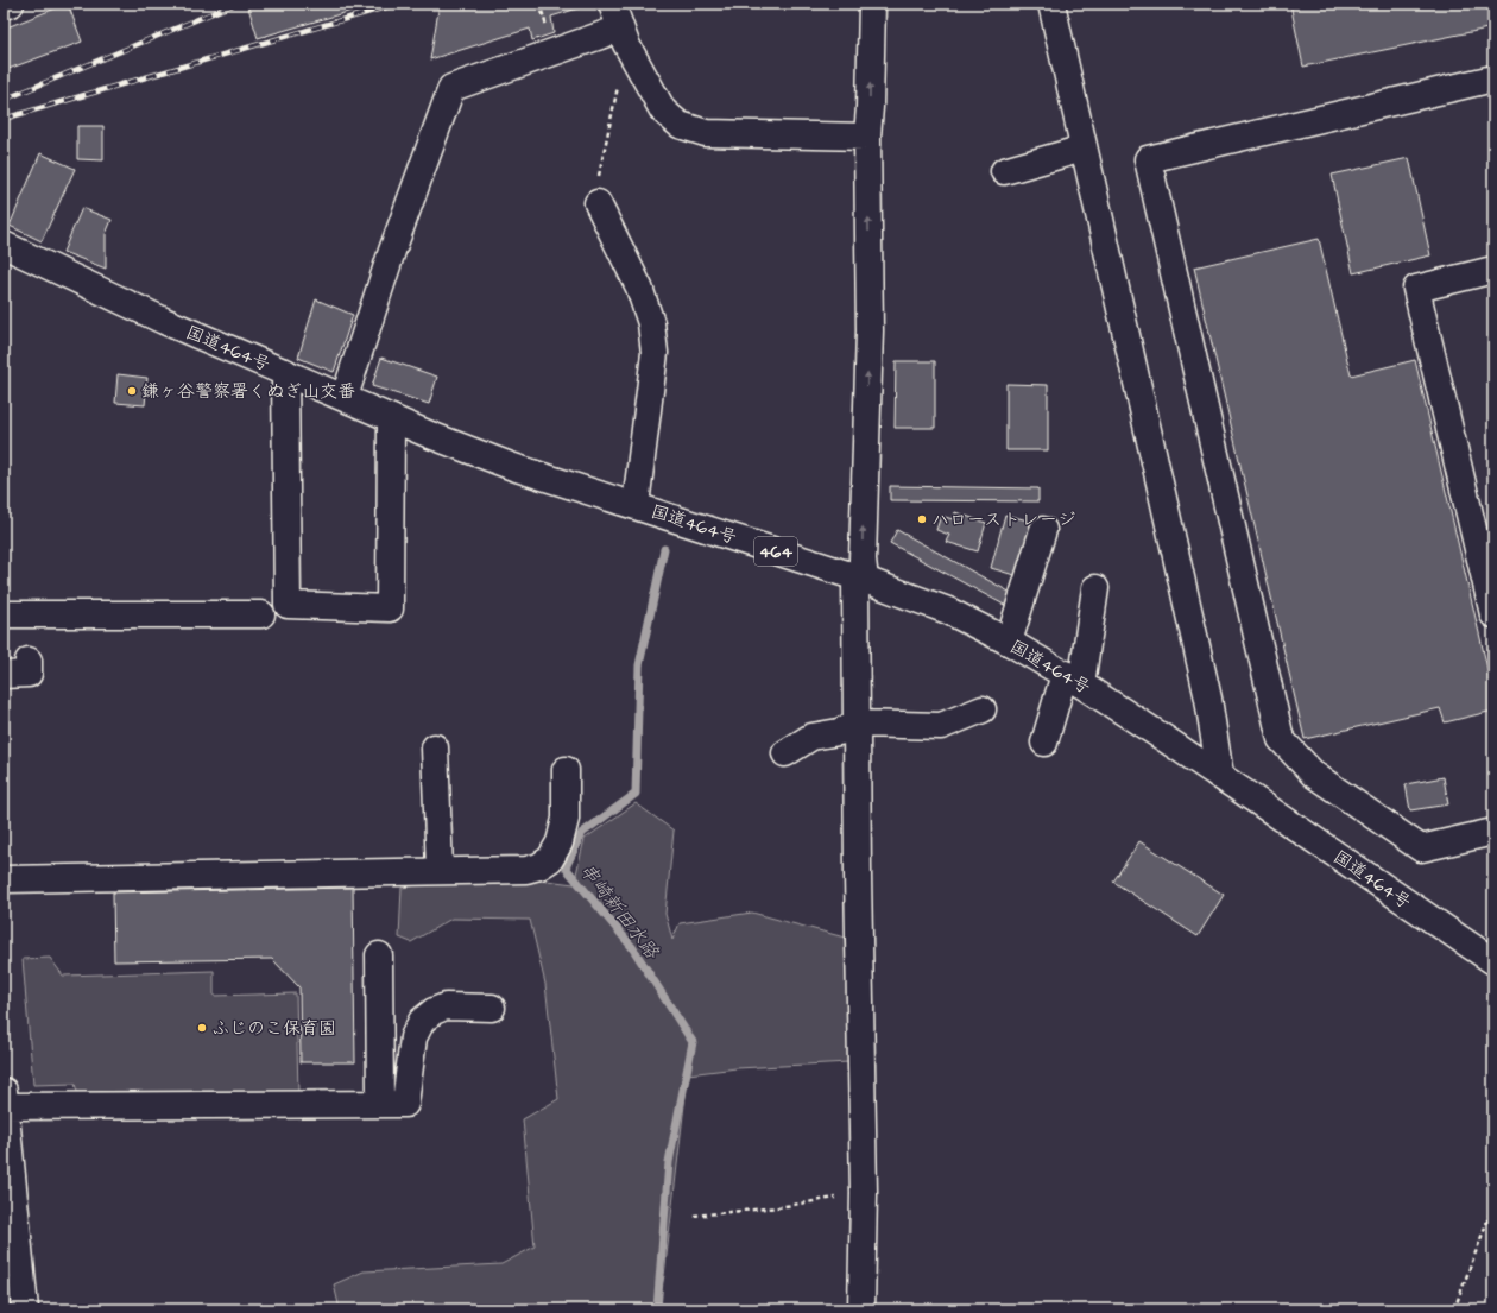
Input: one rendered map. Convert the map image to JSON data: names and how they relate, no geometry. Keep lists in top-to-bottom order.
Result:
{
  "streets": {
    "main road": ["国道464号", "464"]
  },
  "water": ["串崎新田水路"],
  "places": ["鎌ヶ谷警察署くぬぎ山交番", "ハローストレージ", "ふじのこ保育園"]
}
